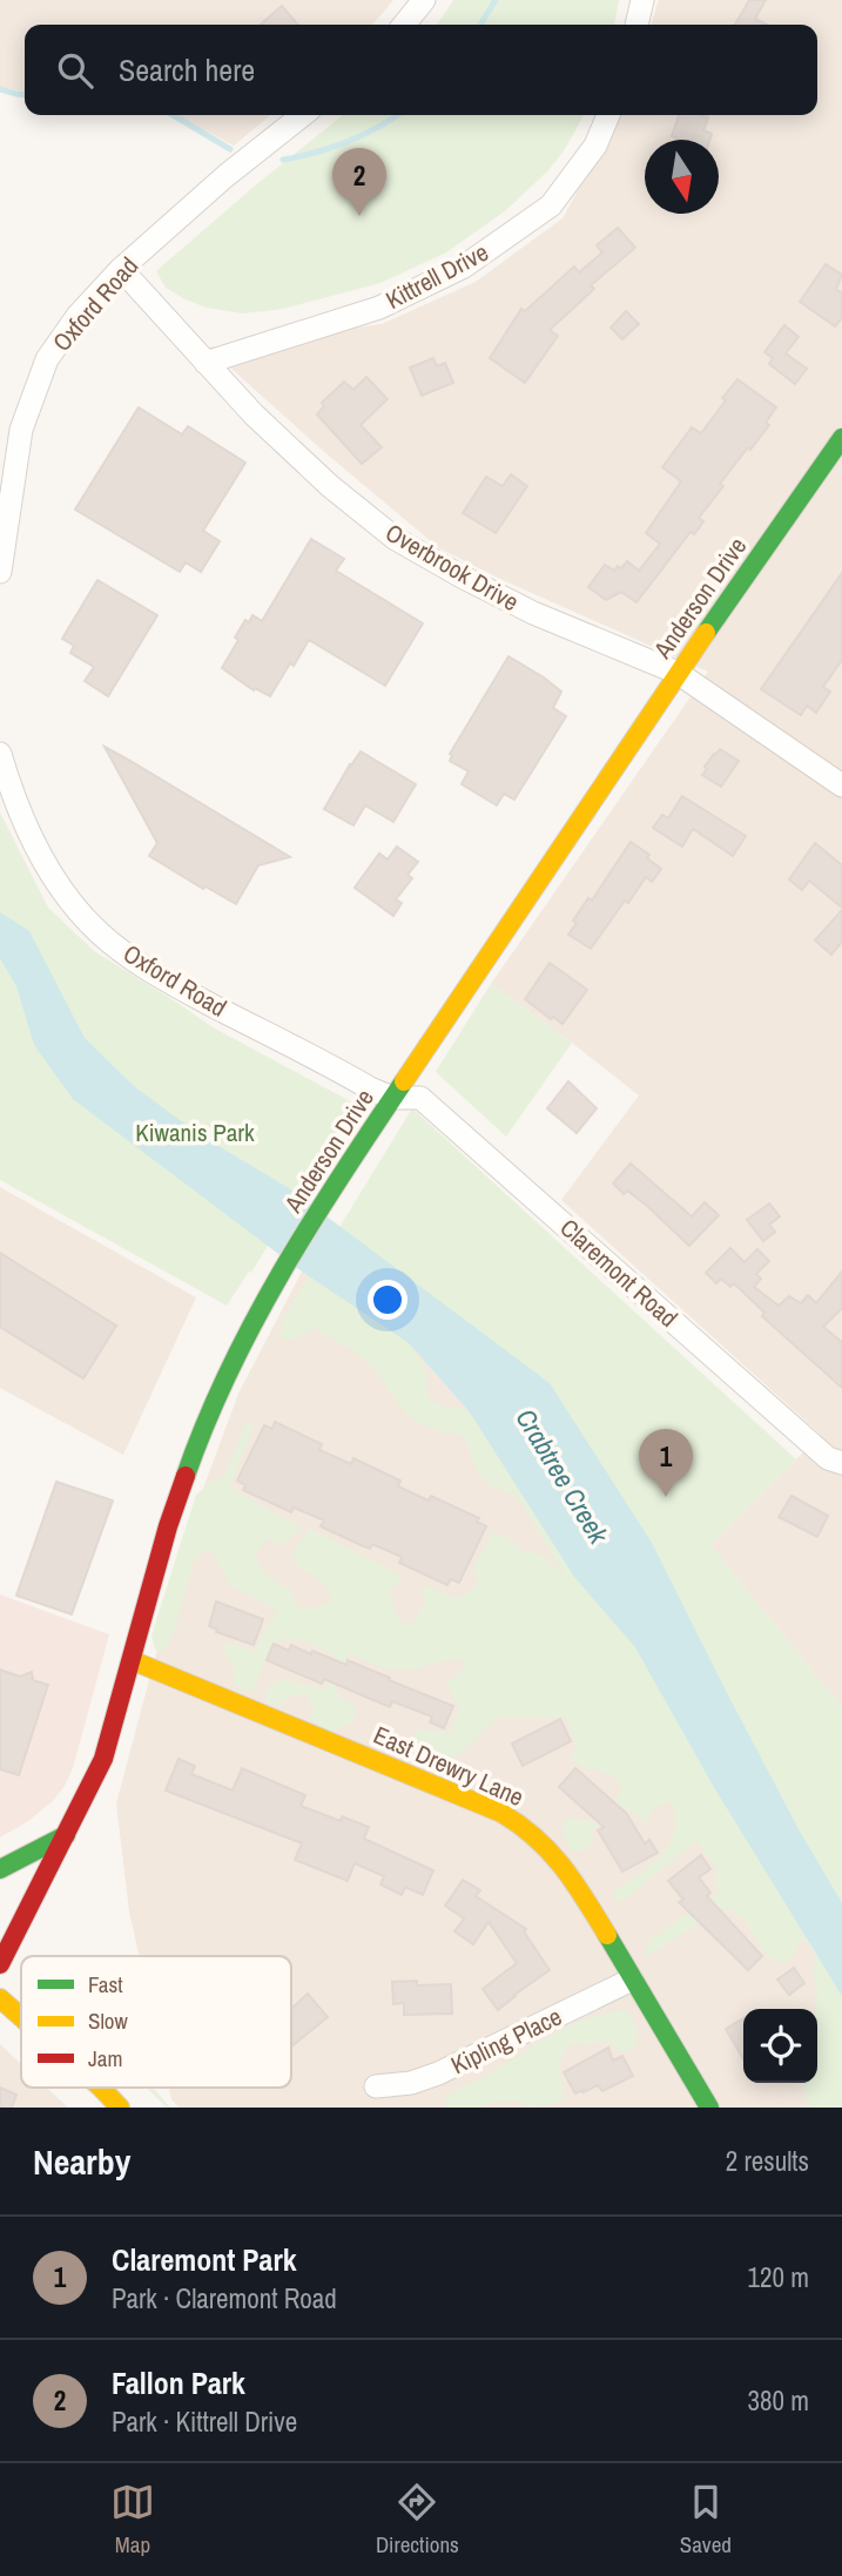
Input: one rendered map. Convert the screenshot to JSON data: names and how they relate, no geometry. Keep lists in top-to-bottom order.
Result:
{
  "streets": {
    "street": [
      "Kittrell Drive",
      "Oxford Road",
      "Overbrook Drive",
      "Anderson Drive",
      "Claremont Road",
      "East Drewry Lane",
      "Kipling Place"
    ]
  },
  "crossings": [
    ["Kittrell Drive", "Overbrook Drive"],
    ["Oxford Road", "Overbrook Drive"],
    ["Oxford Road", "Anderson Drive"],
    ["Oxford Road", "Claremont Road"],
    ["Overbrook Drive", "Anderson Drive"],
    ["Anderson Drive", "Claremont Road"],
    ["Anderson Drive", "East Drewry Lane"],
    ["East Drewry Lane", "Kipling Place"]
  ],
  "water": ["Crabtree Creek"],
  "parks": ["Kiwanis Park"],
  "legend": ["Fast", "Slow", "Jam"],
  "north": "bottom",
  "page": {
    "search": "Search here",
    "pins": ["2", "1"],
    "heading": ["Nearby", "2 results"],
    "list": [
      {
        "mark": "1",
        "name": "Claremont Park",
        "note": "Park · Claremont Road",
        "value": "120 m"
      },
      {
        "mark": "2",
        "name": "Fallon Park",
        "note": "Park · Kittrell Drive",
        "value": "380 m"
      }
    ],
    "nav": ["Map", "Directions", "Saved"]
  }
}
